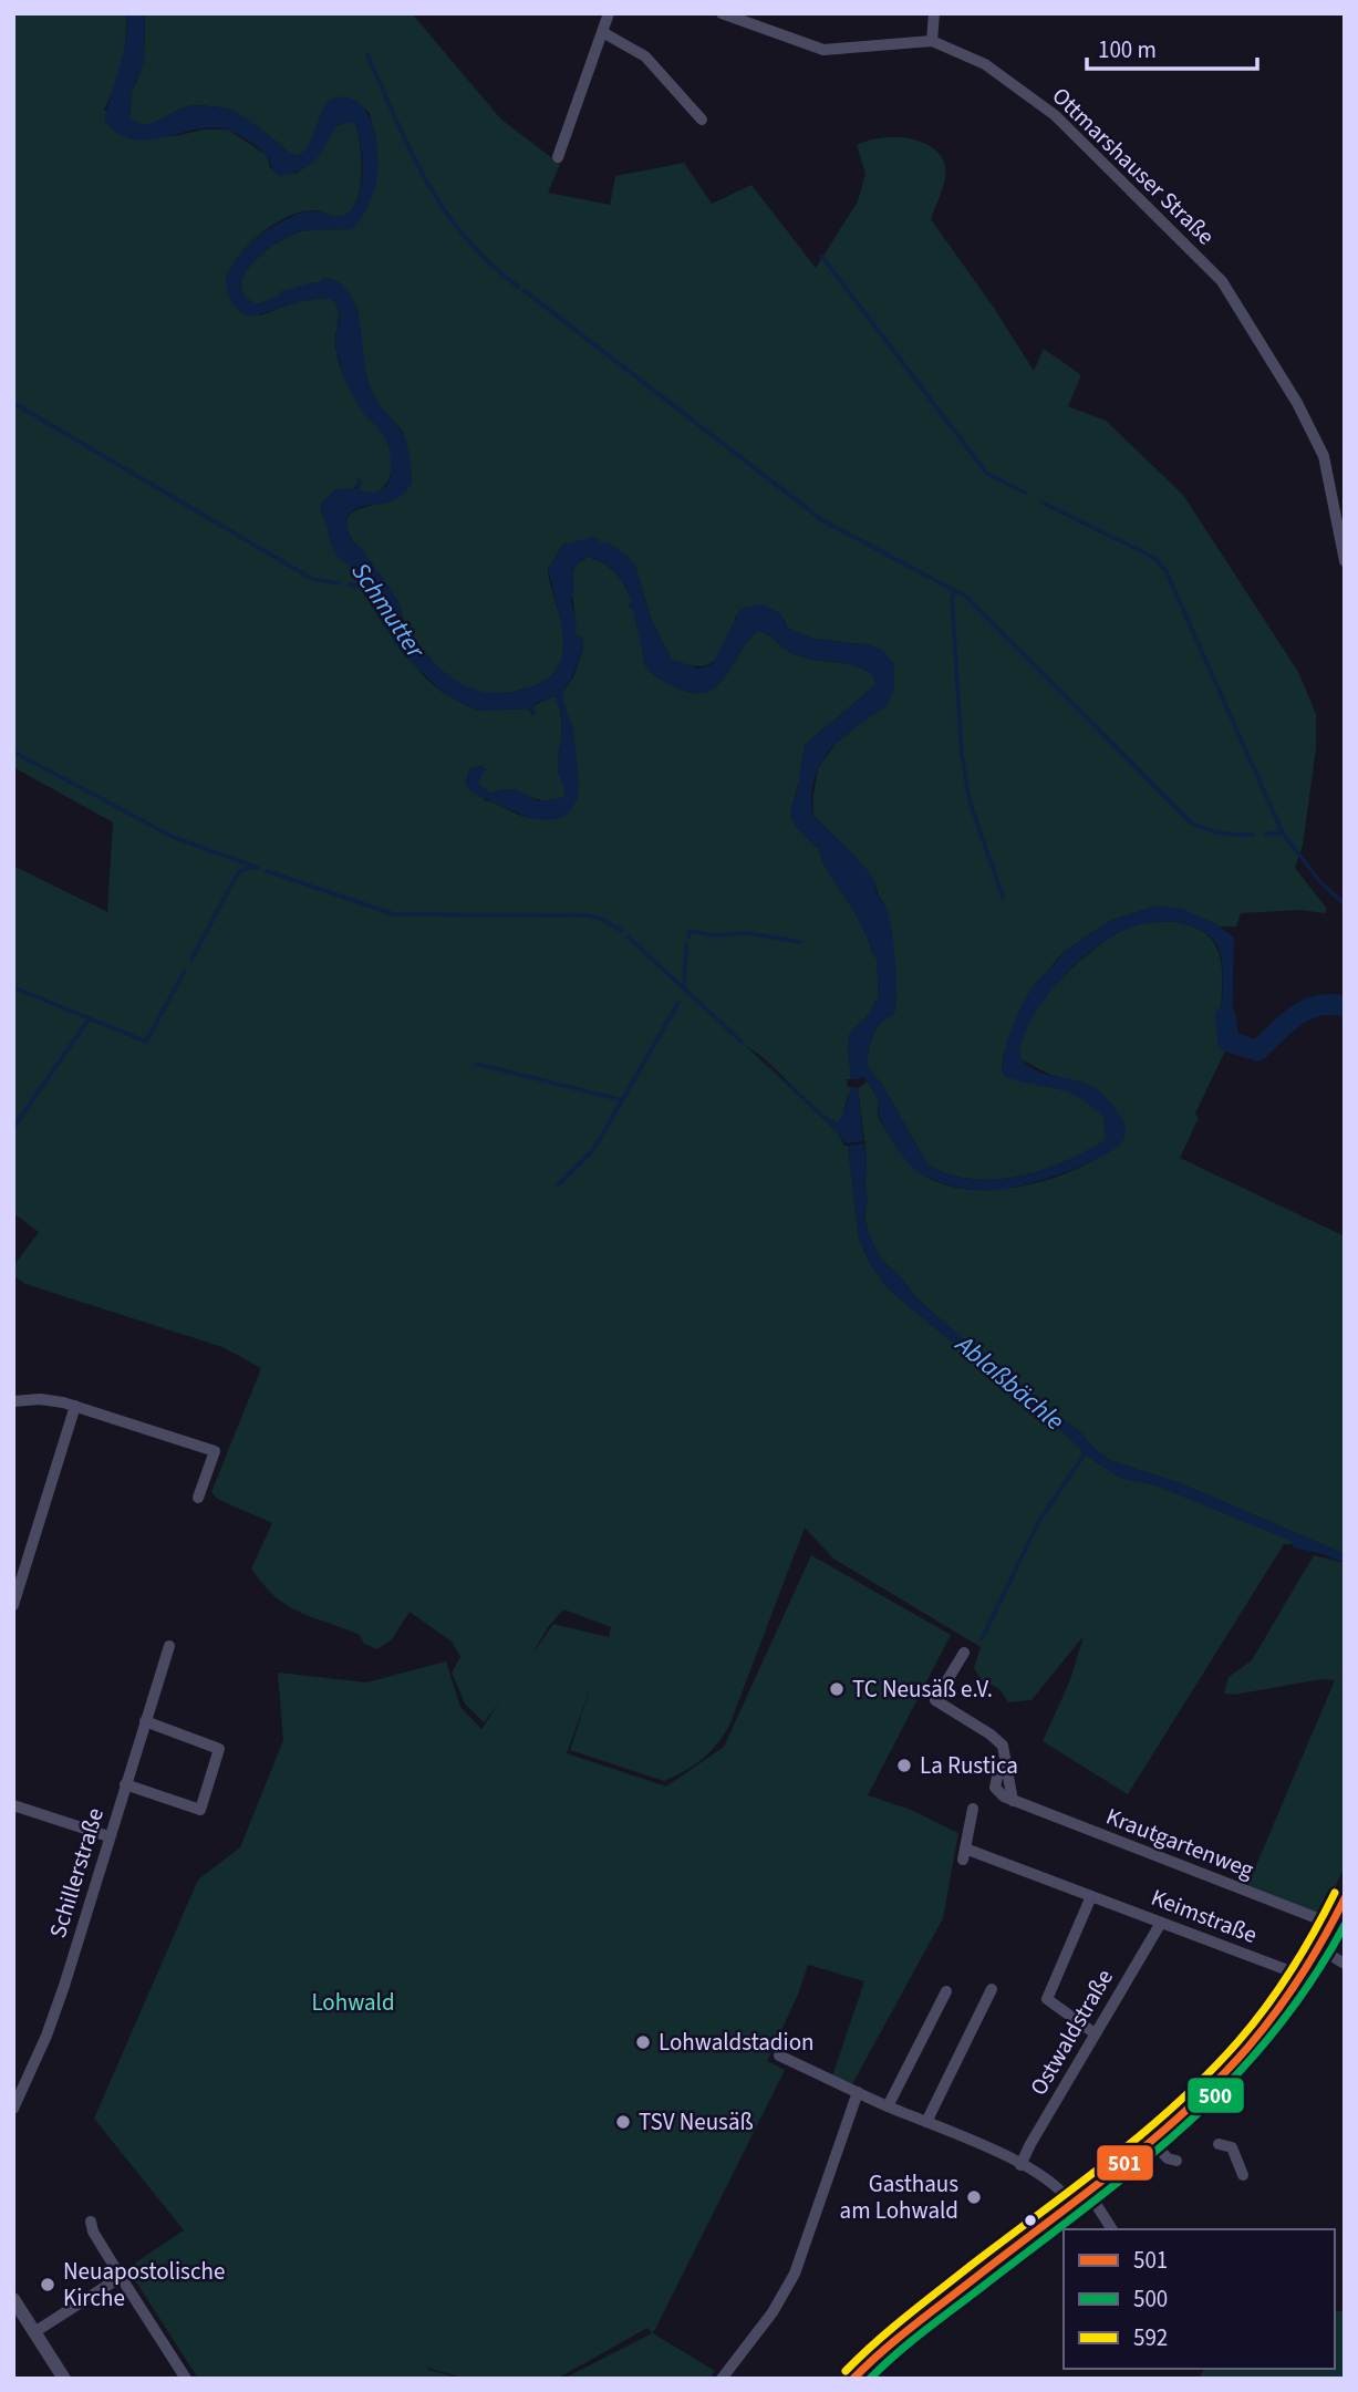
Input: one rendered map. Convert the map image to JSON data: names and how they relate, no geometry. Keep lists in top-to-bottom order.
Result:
{
  "streets": {
    "street": [
      "Ottmarshauser Straße",
      "Krautgartenweg",
      "Schillerstraße",
      "Keimstraße",
      "Ostwaldstraße"
    ]
  },
  "crossings": [
    ["Keimstraße", "Ostwaldstraße"]
  ],
  "water": ["Schmutter", "Ablaßbächle"],
  "parks": ["Lohwald"],
  "places": [
    "TC Neusäß e.V.",
    "La Rustica",
    "Lohwaldstadion",
    "TSV Neusäß",
    "Gasthaus am Lohwald",
    "Neuapostolische Kirche"
  ],
  "lines": ["transit line 592", "transit line 501", "transit line 500"],
  "legend": ["501", "500", "592"],
  "scale_bar": "100 m"
}
